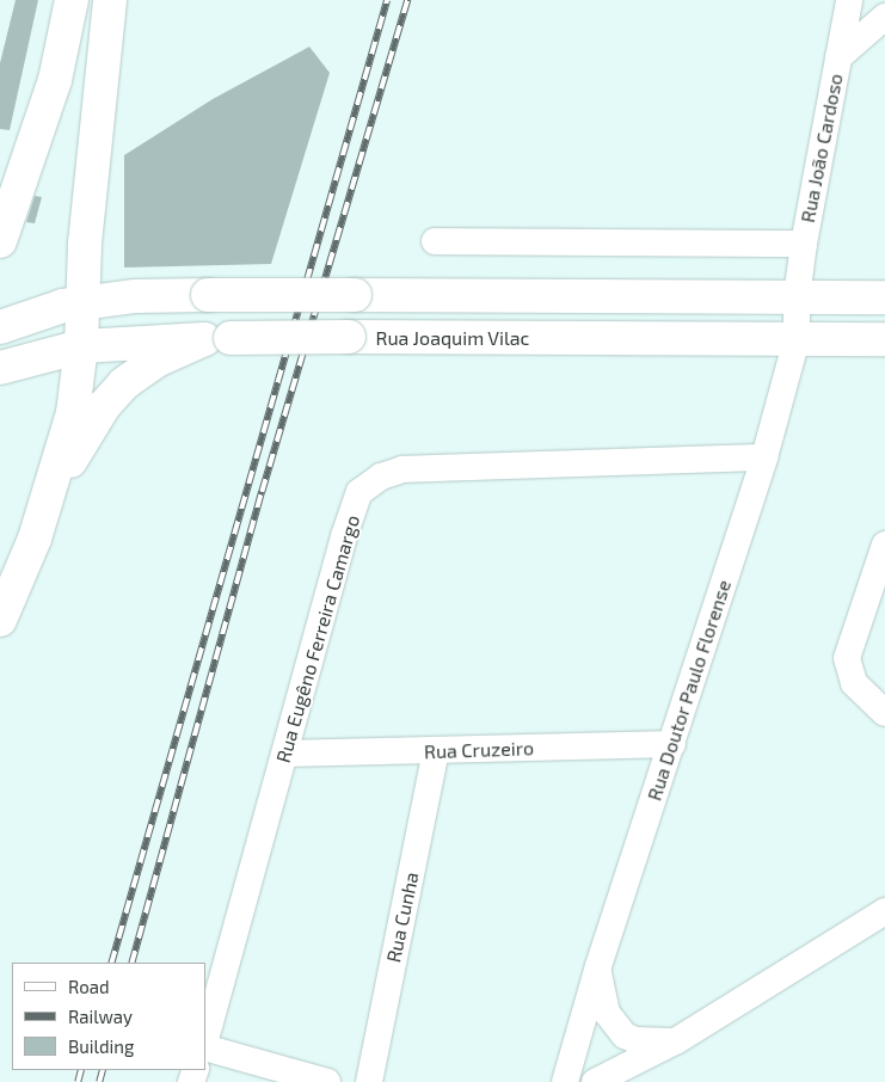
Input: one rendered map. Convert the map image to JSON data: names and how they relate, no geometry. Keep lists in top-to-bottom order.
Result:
{
  "streets": {
    "main road": ["Rua Joaquim Vilac"],
    "street": [
      "Rua João Cardoso",
      "Rua Eugêno Ferreira Camargo",
      "Rua Doutor Paulo Florense",
      "Rua Cruzeiro",
      "Rua Cunha"
    ]
  },
  "crossings": [
    ["Rua João Cardoso", "Rua Doutor Paulo Florense"],
    ["Rua Joaquim Vilac", "Rua Doutor Paulo Florense"],
    ["Rua Eugêno Ferreira Camargo", "Rua Doutor Paulo Florense"],
    ["Rua Eugêno Ferreira Camargo", "Rua Cruzeiro"],
    ["Rua Doutor Paulo Florense", "Rua Cruzeiro"],
    ["Rua Cruzeiro", "Rua Cunha"]
  ],
  "legend": ["Road", "Railway", "Building"]
}
